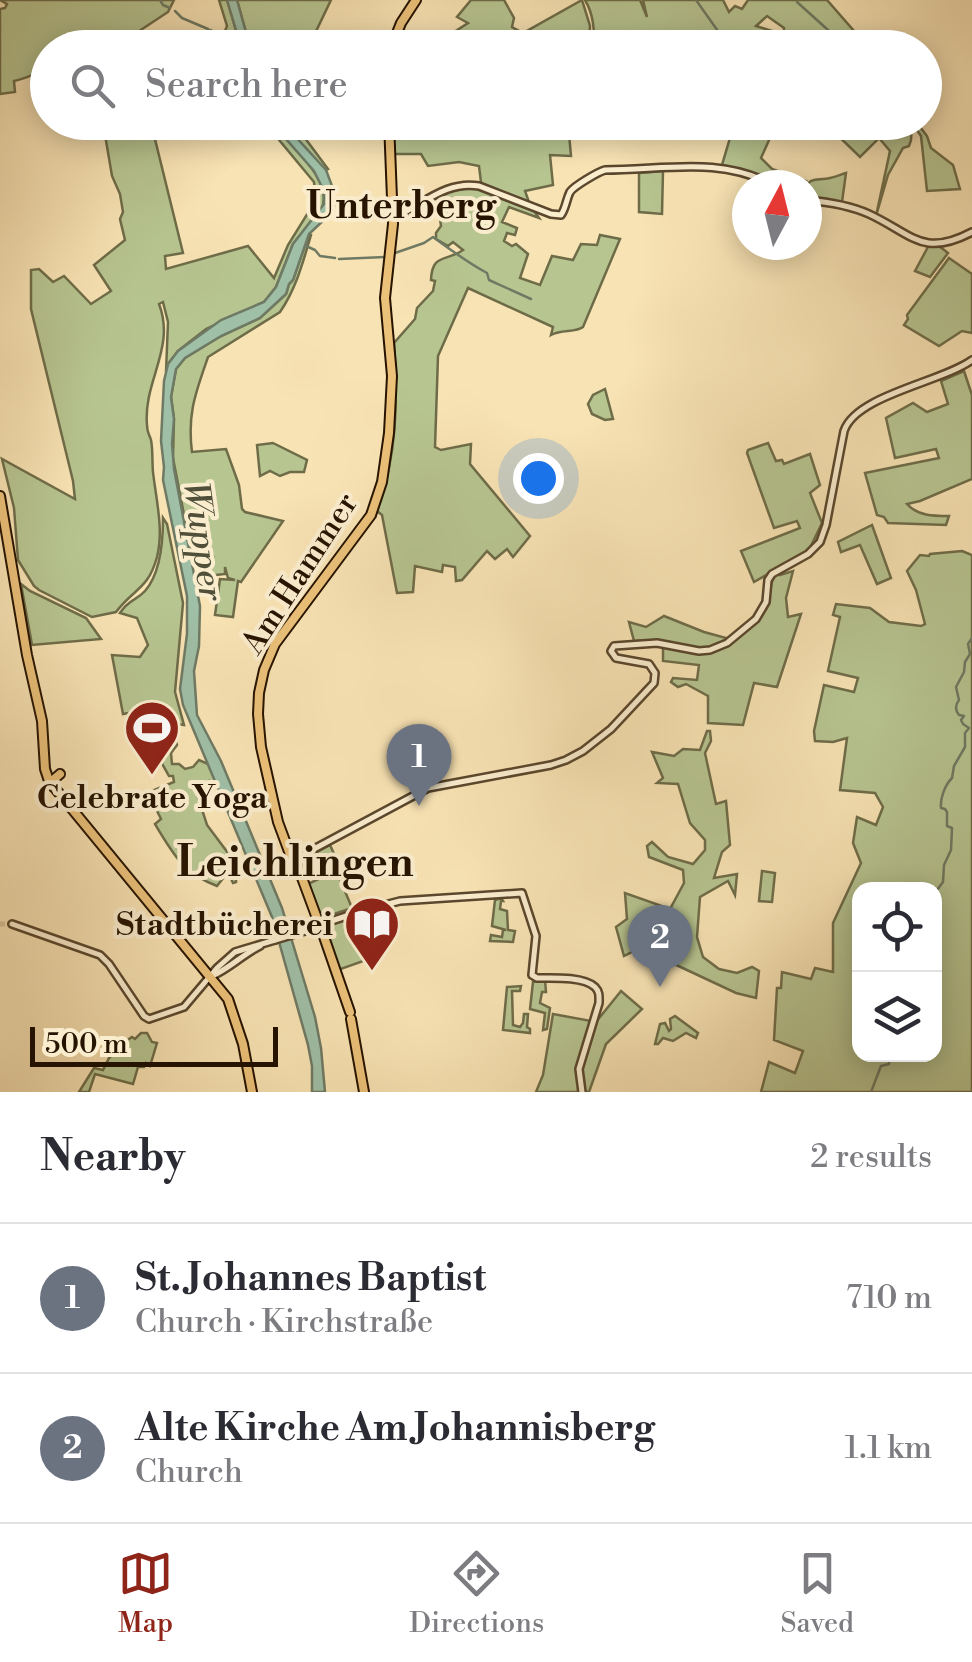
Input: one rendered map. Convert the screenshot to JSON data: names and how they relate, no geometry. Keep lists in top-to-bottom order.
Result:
{
  "streets": {
    "main road": ["Am Hammer"]
  },
  "districts": ["Unterberg", "Leichlingen"],
  "water": ["Wupper"],
  "places": {
    "sports": ["Celebrate Yoga"],
    "library": ["Stadtbücherei"]
  },
  "scale_bar": "500 m",
  "north": "top",
  "page": {
    "search": "Search here",
    "pins": ["1", "2"],
    "scale": "500 m",
    "heading": ["Nearby", "2 results"],
    "list": [
      {
        "mark": "1",
        "name": "St. Johannes Baptist",
        "note": "Church · Kirchstraße",
        "value": "710 m"
      },
      {
        "mark": "2",
        "name": "Alte Kirche Am Johannisberg",
        "note": "Church",
        "value": "1.1 km"
      }
    ],
    "nav": ["Map", "Directions", "Saved"]
  }
}
